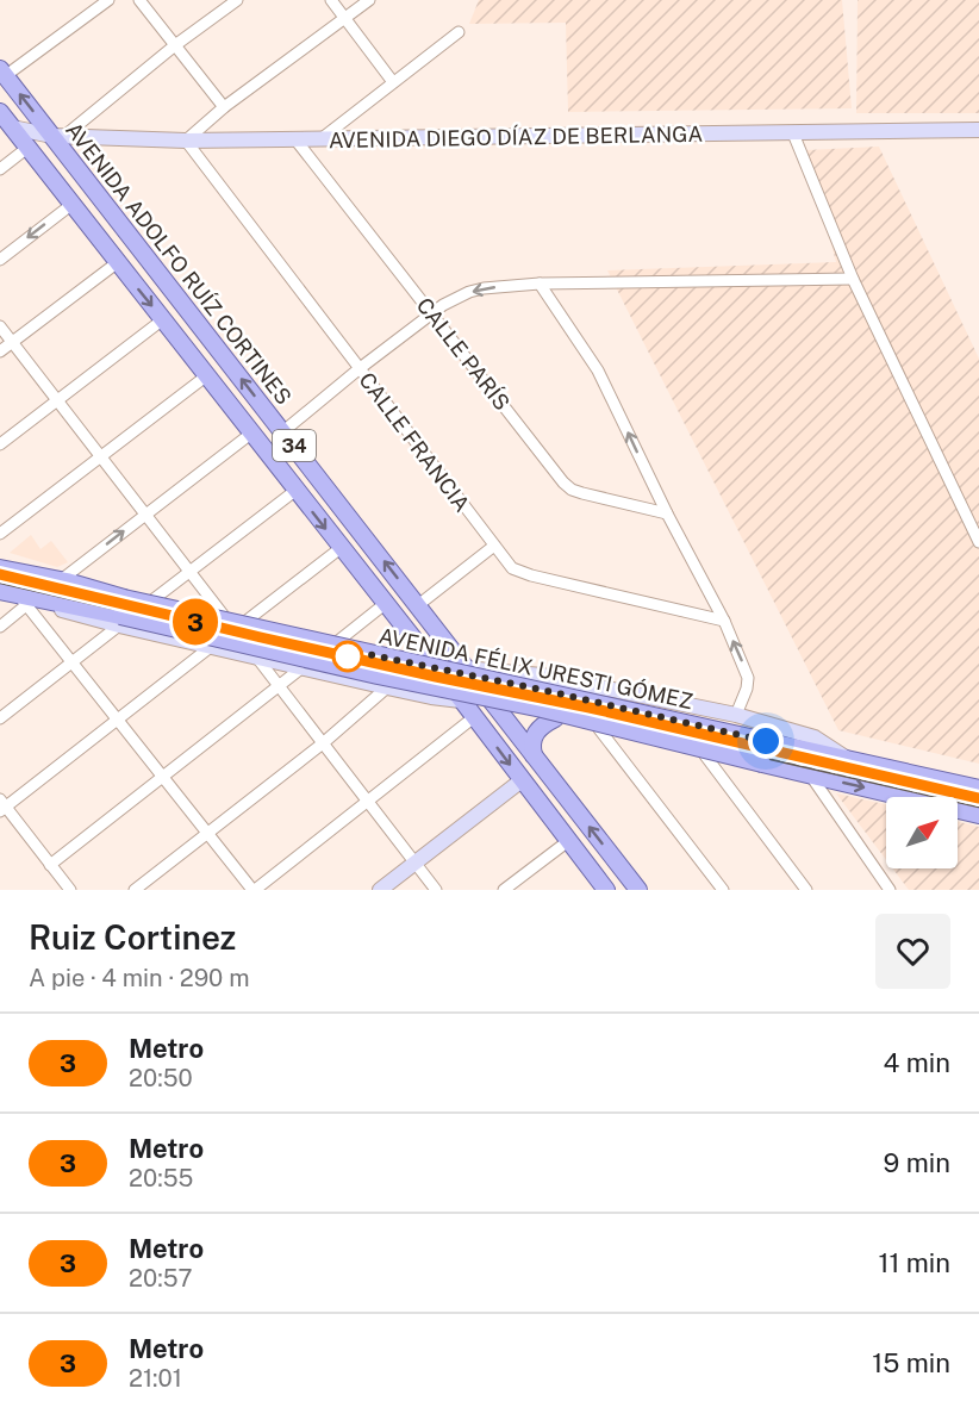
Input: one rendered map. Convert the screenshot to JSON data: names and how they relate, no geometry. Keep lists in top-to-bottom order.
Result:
{
  "streets": {
    "main road": ["AVENIDA ADOLFO RUÍZ CORTINES", "34", "AVENIDA FÉLIX URESTI GÓMEZ"],
    "street": ["AVENIDA DIEGO DÍAZ DE BERLANGA", "CALLE PARÍS", "CALLE FRANCIA"]
  },
  "crossings": [
    ["AVENIDA DIEGO DÍAZ DE BERLANGA", "AVENIDA ADOLFO RUÍZ CORTINES"],
    ["AVENIDA DIEGO DÍAZ DE BERLANGA", "CALLE PARÍS"],
    ["AVENIDA DIEGO DÍAZ DE BERLANGA", "CALLE FRANCIA"],
    ["AVENIDA DIEGO DÍAZ DE BERLANGA", "34"]
  ],
  "lines": ["metro line 3"],
  "north": "top right",
  "page": {
    "on_map": "3",
    "heading": ["Ruiz Cortinez", "A pie · 4 min · 290 m"],
    "list": [
      {
        "mark": "3",
        "name": "Metro",
        "note": "20:50",
        "value": "4 min"
      },
      {
        "mark": "3",
        "name": "Metro",
        "note": "20:55",
        "value": "9 min"
      },
      {
        "mark": "3",
        "name": "Metro",
        "note": "20:57",
        "value": "11 min"
      },
      {
        "mark": "3",
        "name": "Metro",
        "note": "21:01",
        "value": "15 min"
      }
    ]
  }
}
